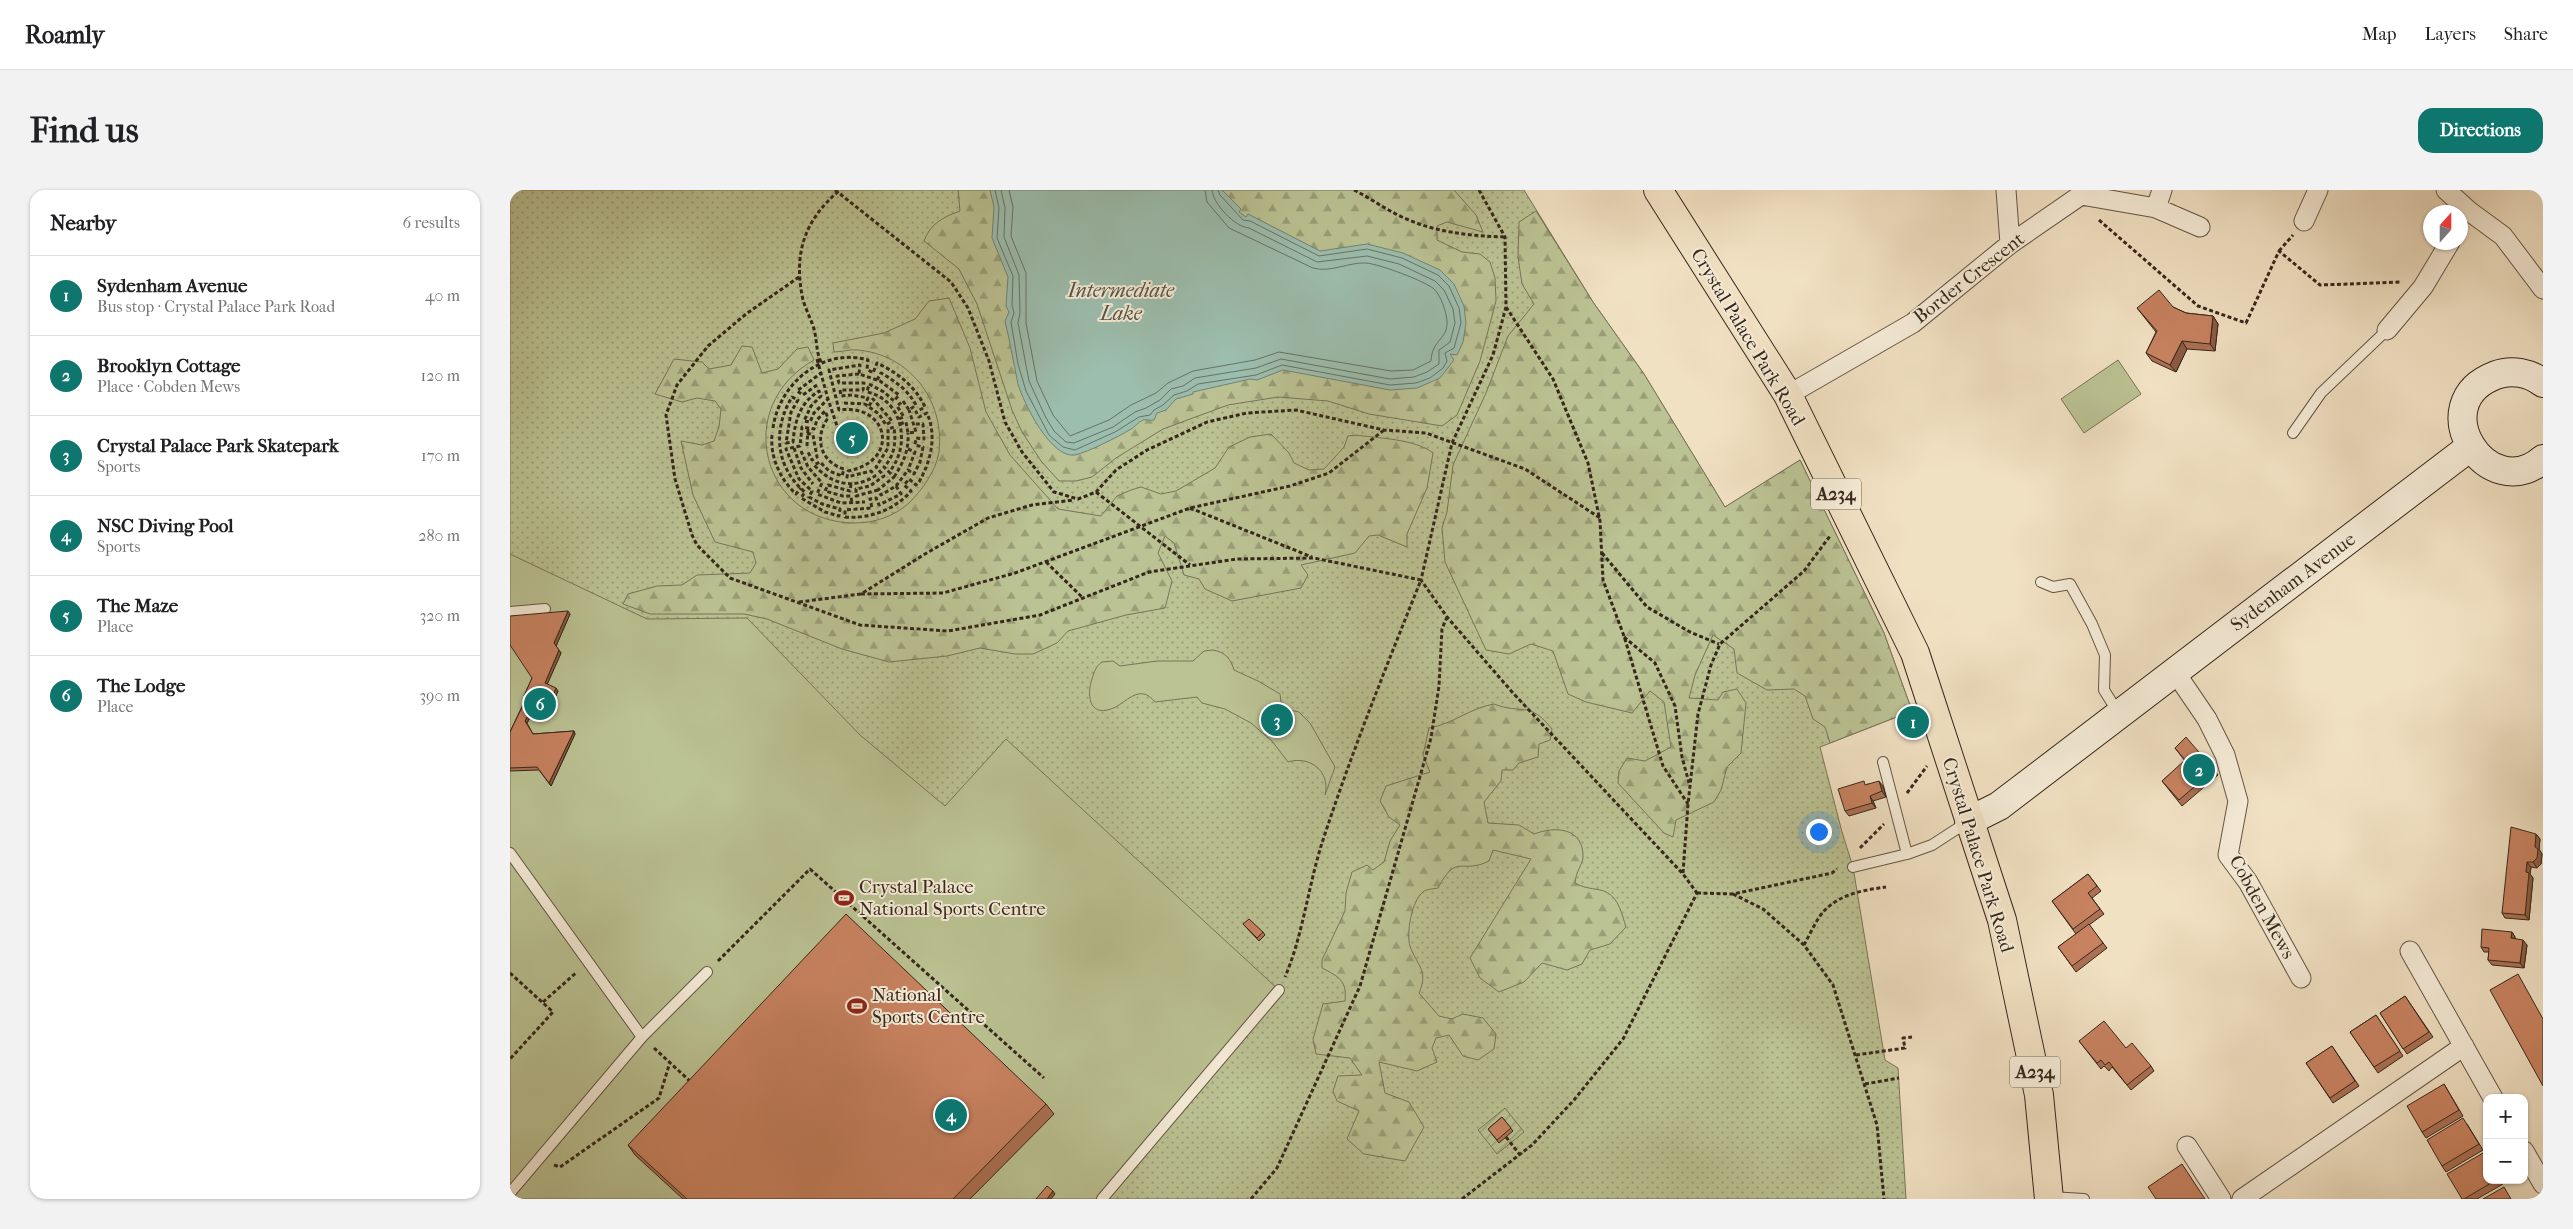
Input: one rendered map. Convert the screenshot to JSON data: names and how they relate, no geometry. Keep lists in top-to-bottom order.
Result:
{
  "streets": {
    "main road": ["Crystal Palace Park Road", "A234"],
    "street": ["Border Crescent", "Sydenham Avenue", "Cobden Mews"]
  },
  "crossings": [
    ["Border Crescent", "Crystal Palace Park Road"],
    ["Crystal Palace Park Road", "Sydenham Avenue"],
    ["Sydenham Avenue", "Cobden Mews"]
  ],
  "water": ["Intermediate Lake"],
  "places": {
    "sports": ["Crystal Palace National Sports Centre", "National Sports Centre"]
  },
  "north": "top",
  "page": {
    "header": "Roamly",
    "nav": ["Map", "Layers", "Share"],
    "buttons": "Directions",
    "title": "Find us",
    "heading": ["Nearby", "6 results"],
    "list": [
      {
        "mark": "1",
        "name": "Sydenham Avenue",
        "note": "Bus stop · Crystal Palace Park Road",
        "value": "40 m"
      },
      {
        "mark": "2",
        "name": "Brooklyn Cottage",
        "note": "Place · Cobden Mews",
        "value": "120 m"
      },
      {
        "mark": "3",
        "name": "Crystal Palace Park Skatepark",
        "note": "Sports",
        "value": "170 m"
      },
      {
        "mark": "4",
        "name": "NSC Diving Pool",
        "note": "Sports",
        "value": "280 m"
      },
      {
        "mark": "5",
        "name": "The Maze",
        "note": "Place",
        "value": "320 m"
      },
      {
        "mark": "6",
        "name": "The Lodge",
        "note": "Place",
        "value": "390 m"
      }
    ],
    "pins": [
      "5",
      "6",
      "3",
      "1",
      "2",
      "4"
    ],
    "map_buttons": ["+", "−"]
  }
}
